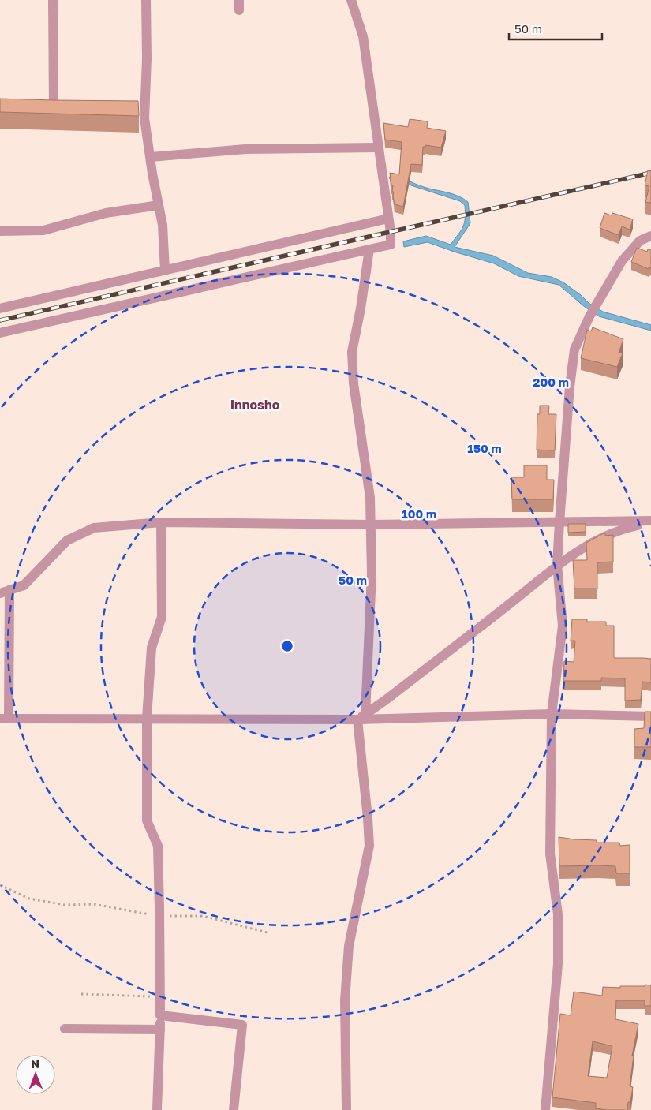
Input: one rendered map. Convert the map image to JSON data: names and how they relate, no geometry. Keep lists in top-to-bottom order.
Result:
{
  "districts": ["Innosho"],
  "scale_bar": "50 m",
  "north": "top",
  "rings": [
    "200 m",
    "150 m",
    "100 m",
    "50 m"
  ]
}
